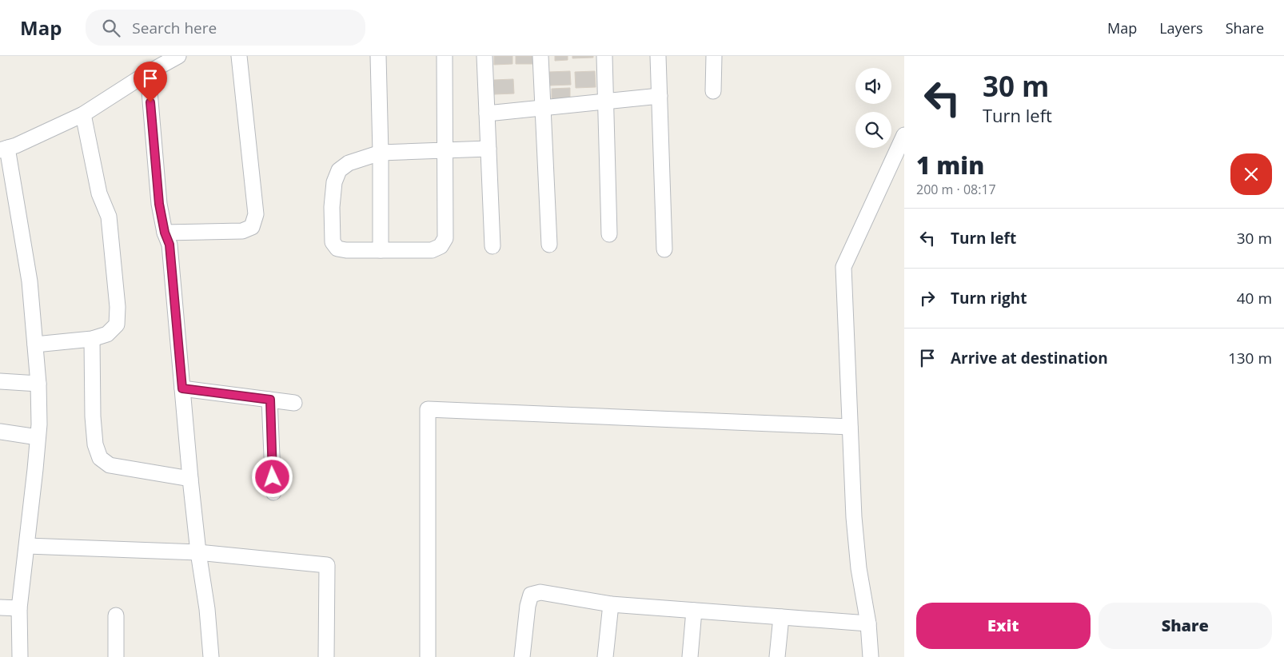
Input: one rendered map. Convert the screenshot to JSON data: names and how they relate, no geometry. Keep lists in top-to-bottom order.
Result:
{
  "page": {
    "header": "Map",
    "search": "Search here",
    "nav": ["Map", "Layers", "Share"],
    "turn": ["30 m", "Turn left"],
    "heading": ["1 min", "200 m · 08:17"],
    "list": [
      {
        "name": "Turn left",
        "value": "30 m"
      },
      {
        "name": "Turn right",
        "value": "40 m"
      },
      {
        "name": "Arrive at destination",
        "value": "130 m"
      }
    ],
    "buttons": ["Exit", "Share"]
  }
}
